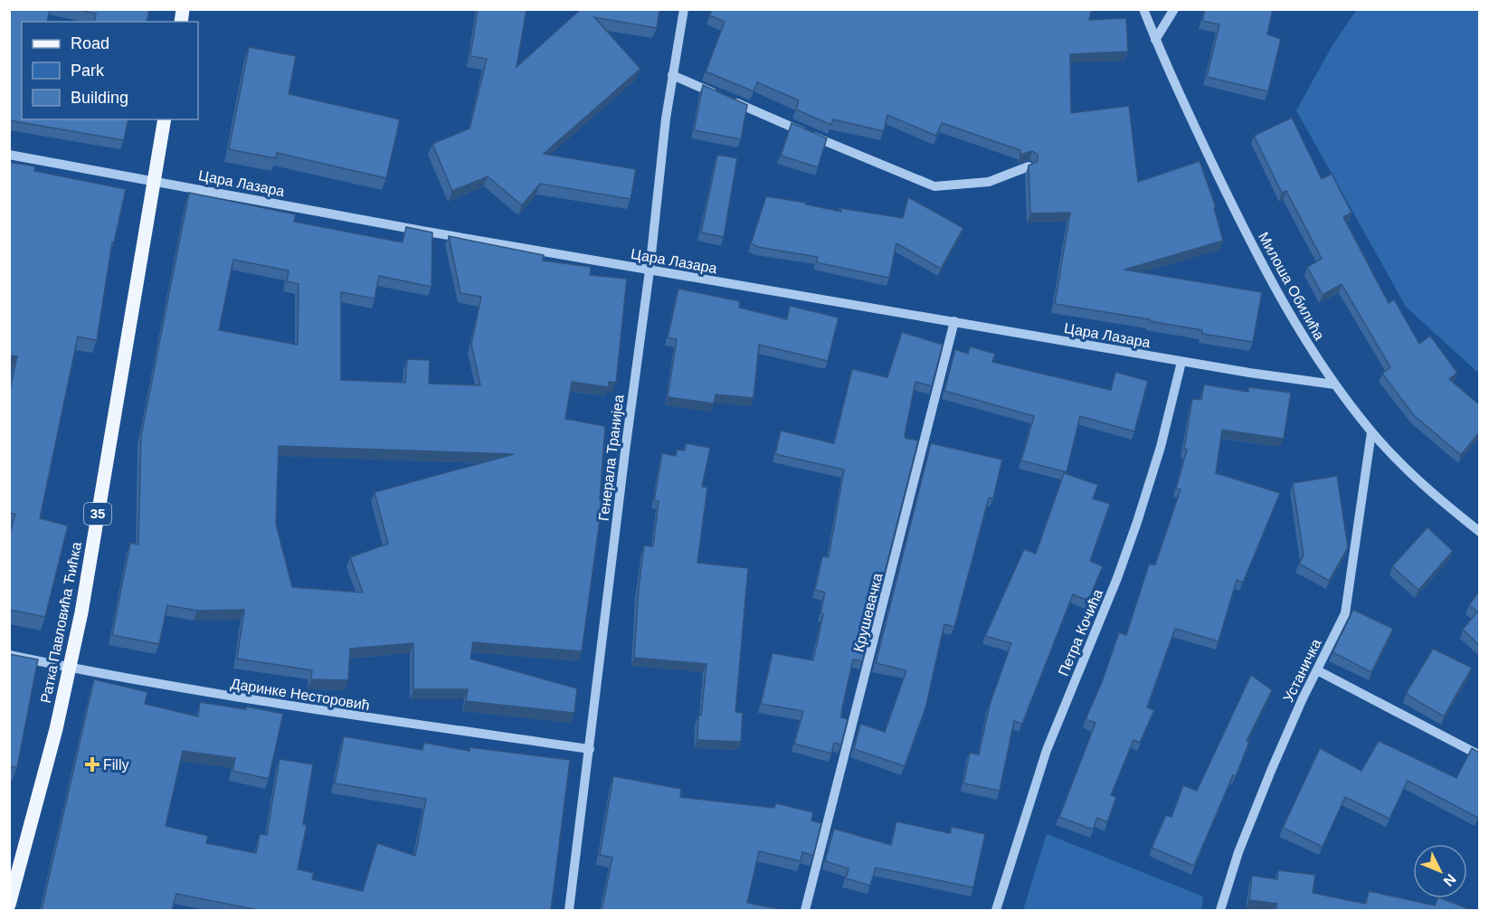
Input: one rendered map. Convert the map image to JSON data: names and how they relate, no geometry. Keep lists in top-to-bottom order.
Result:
{
  "streets": {
    "main road": ["35", "Ратка Павловића Ћићка"],
    "street": [
      "Цара Лазара",
      "Милоша Обилића",
      "Генерала Транијеа",
      "Крушевачка",
      "Петра Кочића",
      "Устаничка",
      "Даринке Несторовић"
    ]
  },
  "crossings": [
    ["Цара Лазара", "Милоша Обилића"],
    ["Цара Лазара", "Генерала Транијеа"],
    ["Цара Лазара", "Крушевачка"],
    ["Цара Лазара", "Ратка Павловића Ћићка"],
    ["Цара Лазара", "Петра Кочића"],
    ["Милоша Обилића", "Устаничка"],
    ["Генерала Транијеа", "Даринке Несторовић"],
    ["Ратка Павловића Ћићка", "Даринке Несторовић"]
  ],
  "places": {
    "health": ["Filly"]
  },
  "legend": ["Road", "Park", "Building"],
  "north": "bottom right"
}
